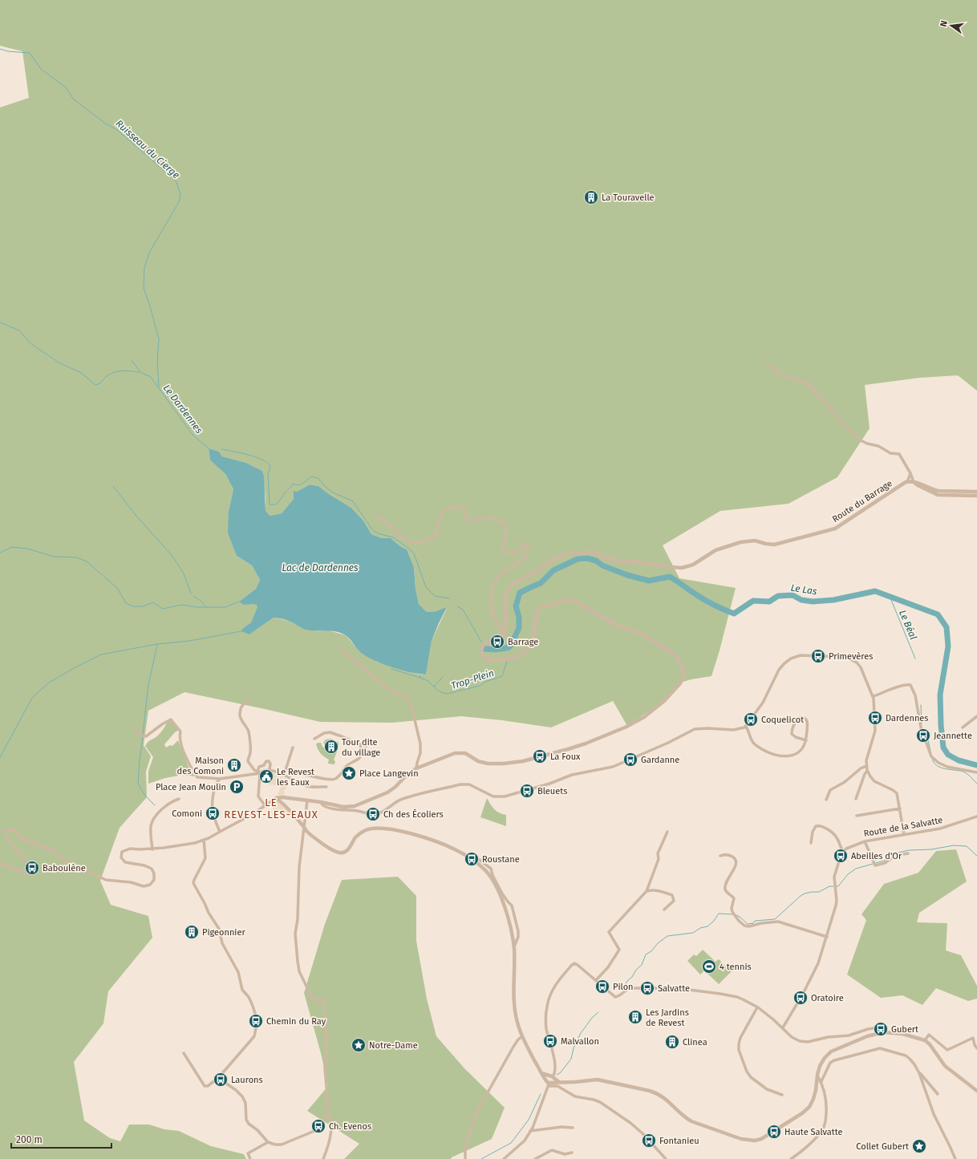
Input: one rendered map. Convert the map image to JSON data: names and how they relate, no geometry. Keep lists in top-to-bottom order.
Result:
{
  "streets": {
    "street": ["Route du Barrage", "Route de la Salvatte"]
  },
  "districts": ["LE REVEST-LES-EAUX"],
  "water": [
    "Ruisseau du Cierge",
    "Le Dardennes",
    "Lac de Dardennes",
    "Le Las",
    "Le Béal",
    "Trop-Plein"
  ],
  "places": {
    "building": [
      "La Touravelle",
      "Tour dite du village",
      "Maison des Comoni",
      "Pigeonnier",
      "Les Jardins de Revest",
      "Clinea"
    ],
    "bus stop": [
      "Barrage",
      "Primevères",
      "Dardennes",
      "Coquelicot",
      "Jeannette",
      "La Foux",
      "Gardanne",
      "Bleuets",
      "Comoni",
      "Ch des Écoliers",
      "Abeilles d'Or",
      "Roustane",
      "Baboulène",
      "Pilon",
      "Salvatte",
      "Oratoire",
      "Chemin du Ray",
      "Gubert",
      "Malvallon",
      "Laurons",
      "Ch. Evenos",
      "Haute Salvatte",
      "Fontanieu"
    ],
    "place": ["Place Langevin", "Notre-Dame", "Collet Gubert"],
    "public building": ["Le Revest les Eaux"],
    "parking": ["Place Jean Moulin"],
    "sports": ["4 tennis"]
  },
  "scale_bar": "200 m",
  "north": "left"
}
